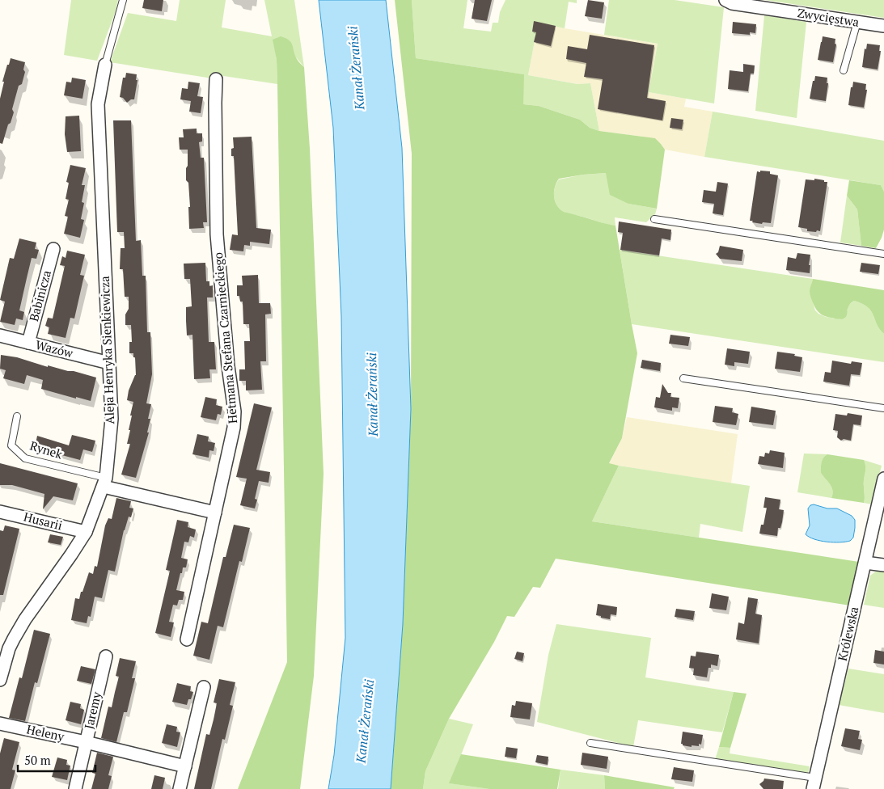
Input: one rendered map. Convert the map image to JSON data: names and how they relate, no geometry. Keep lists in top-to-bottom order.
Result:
{
  "streets": {
    "street": [
      "Zwycięstwa",
      "Babinicza",
      "Hetmana Stefana Czarnieckiego",
      "Wazów",
      "Aleja Henryka Sienkiewicza",
      "Husarii",
      "Królewska",
      "Jaremy",
      "Heleny"
    ],
    "lane": ["Rynek"]
  },
  "crossings": [
    ["Babinicza", "Wazów"],
    ["Wazów", "Aleja Henryka Sienkiewicza"],
    ["Aleja Henryka Sienkiewicza", "Rynek"],
    ["Aleja Henryka Sienkiewicza", "Husarii"],
    ["Jaremy", "Heleny"]
  ],
  "water": ["Kanał Żerański"],
  "scale_bar": "50 m"
}
